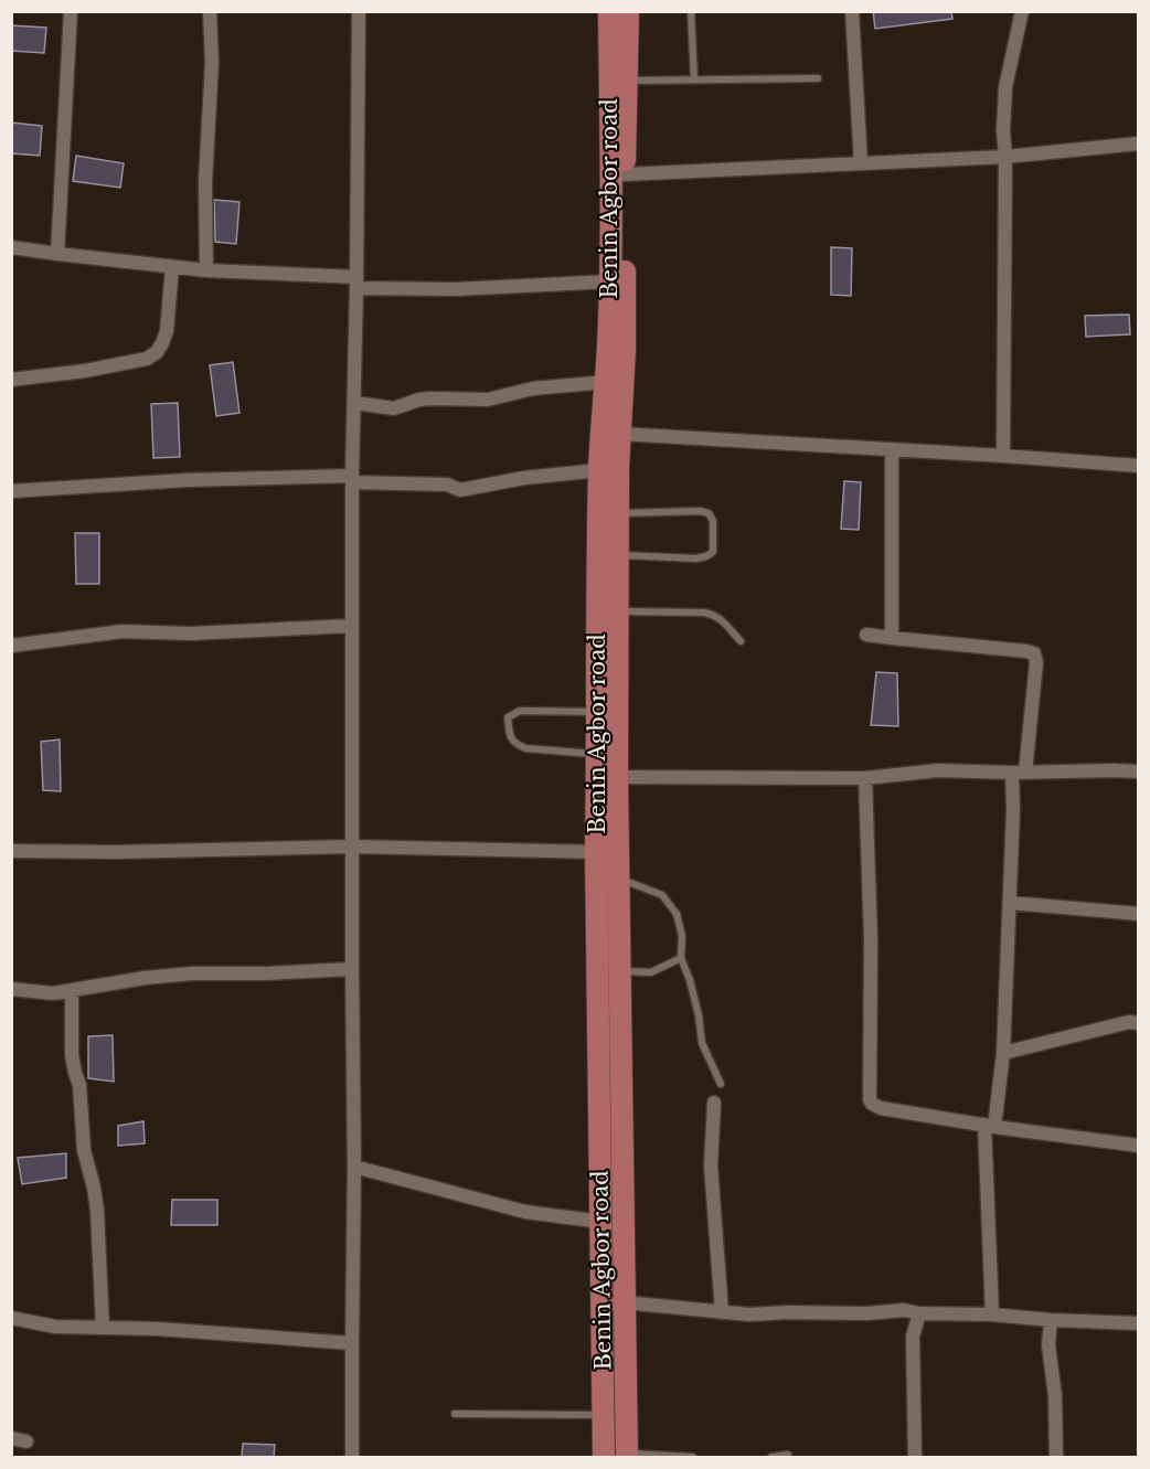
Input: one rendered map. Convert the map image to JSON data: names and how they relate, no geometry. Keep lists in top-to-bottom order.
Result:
{
  "streets": {
    "highway": ["Benin Agbor road"]
  }
}
